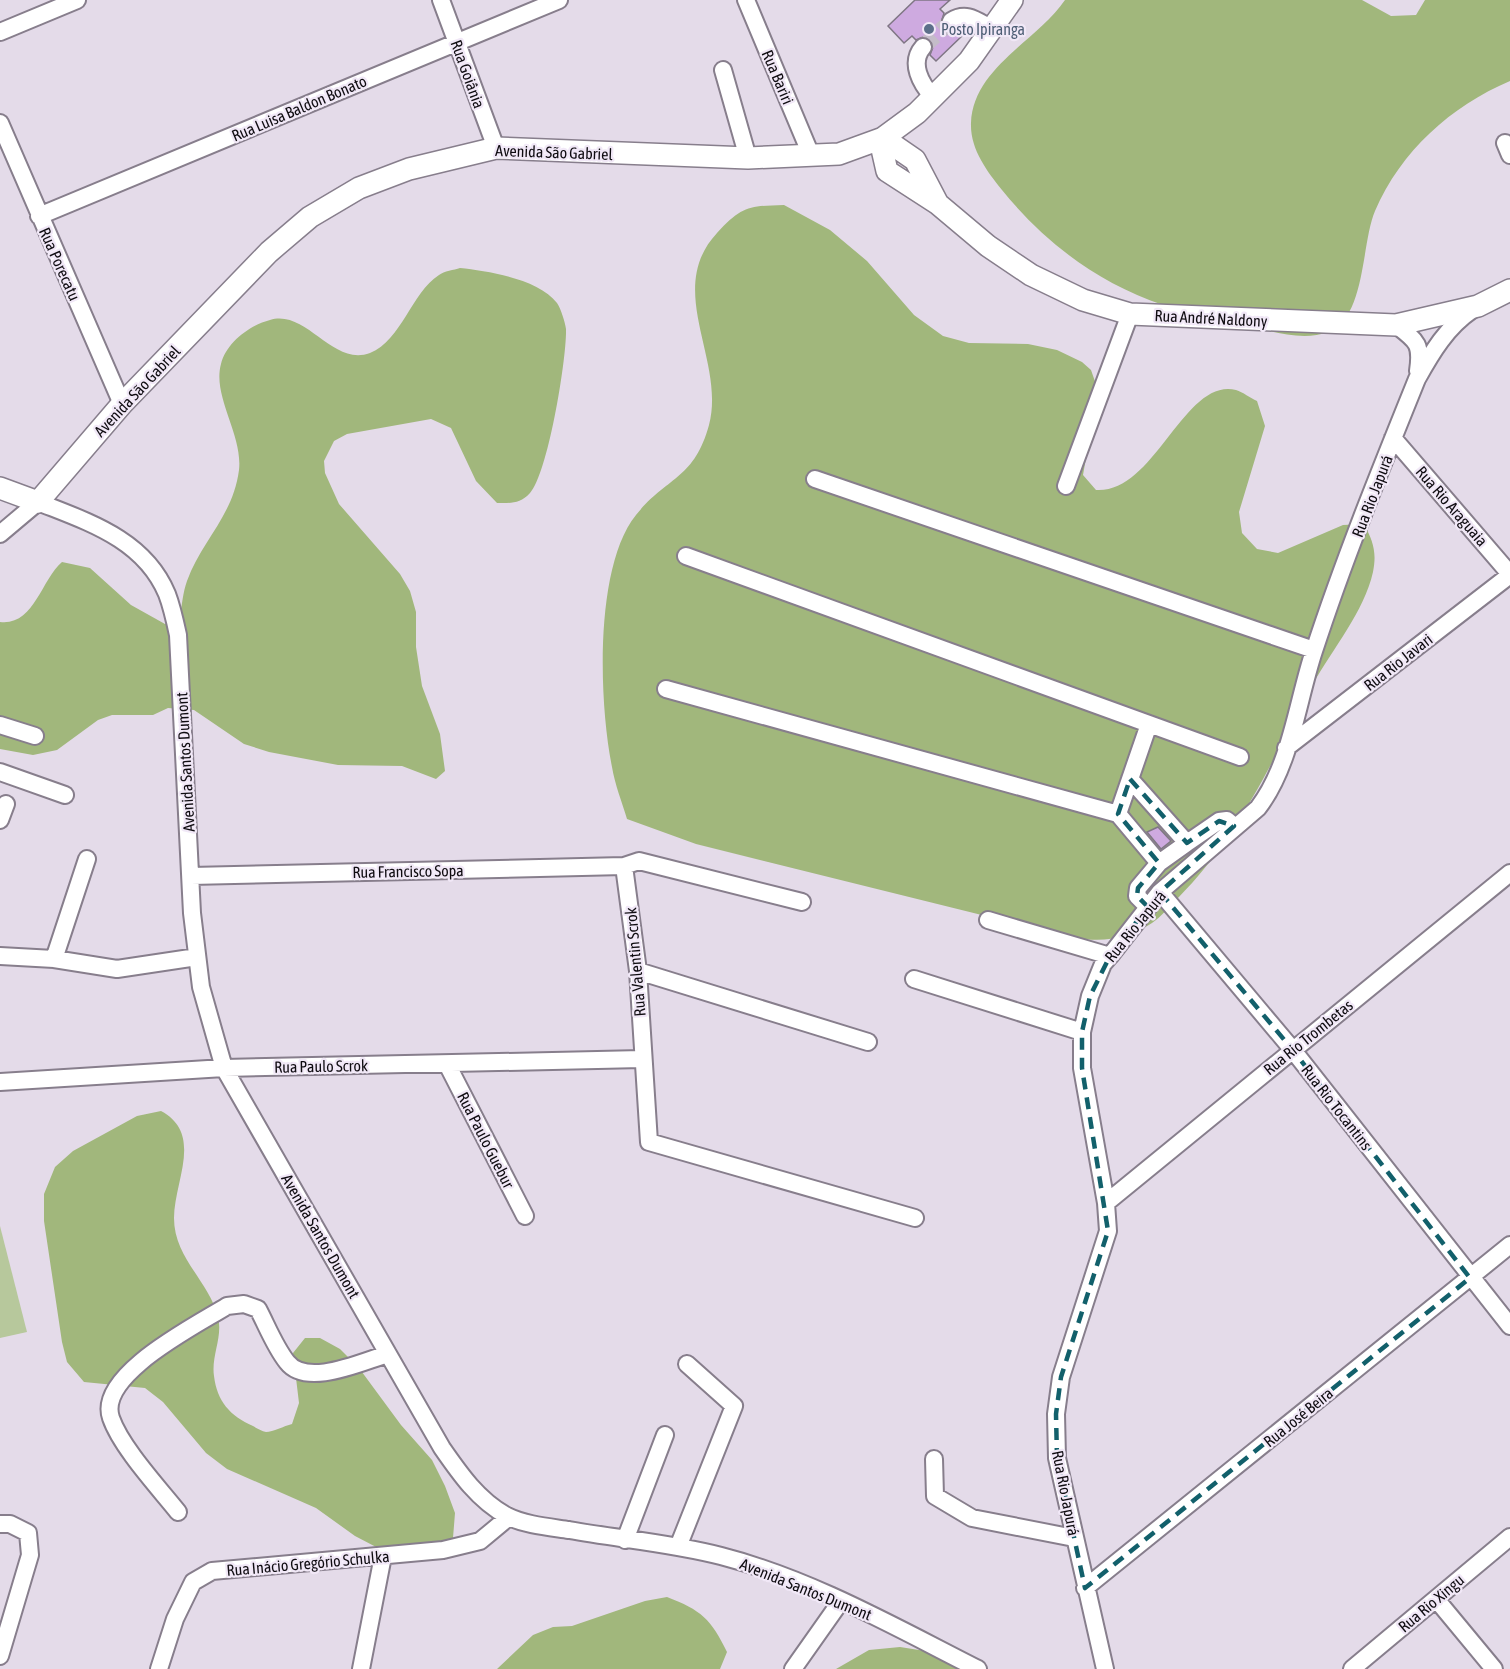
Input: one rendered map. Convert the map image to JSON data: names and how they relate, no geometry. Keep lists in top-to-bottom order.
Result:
{
  "streets": {
    "main road": ["Avenida São Gabriel", "Rua André Naldony"],
    "street": [
      "Rua Goiânia",
      "Rua Bariri",
      "Rua Luisa Baldon Bonato",
      "Rua Porecatu",
      "Rua Rio Japurá",
      "Rua Rio Araguaia",
      "Rua Rio Javari",
      "Avenida Santos Dumont",
      "Rua Francisco Sopa",
      "Rua Valentin Scrok",
      "Rua Rio Trombetas",
      "Rua Paulo Scrok",
      "Rua Rio Tocantins",
      "Rua Paulo Guebur",
      "Rua José Beira",
      "Rua Inácio Gregório Schulka",
      "Rua Rio Xingu"
    ]
  },
  "crossings": [
    ["Rua Goiânia", "Rua Luisa Baldon Bonato"],
    ["Rua Goiânia", "Avenida São Gabriel"],
    ["Rua Bariri", "Avenida São Gabriel"],
    ["Rua Luisa Baldon Bonato", "Rua Porecatu"],
    ["Avenida São Gabriel", "Rua Porecatu"],
    ["Avenida São Gabriel", "Rua André Naldony"],
    ["Avenida São Gabriel", "Avenida Santos Dumont"],
    ["Rua André Naldony", "Rua Rio Japurá"],
    ["Rua Rio Japurá", "Rua Rio Araguaia"],
    ["Rua Rio Japurá", "Rua Rio Javari"],
    ["Rua Rio Japurá", "Rua Rio Trombetas"],
    ["Rua Rio Japurá", "Rua Rio Tocantins"],
    ["Rua Rio Japurá", "Rua José Beira"],
    ["Rua Rio Araguaia", "Rua Rio Javari"],
    ["Avenida Santos Dumont", "Rua Francisco Sopa"],
    ["Avenida Santos Dumont", "Rua Paulo Scrok"],
    ["Avenida Santos Dumont", "Rua Inácio Gregório Schulka"],
    ["Rua Francisco Sopa", "Rua Valentin Scrok"],
    ["Rua Valentin Scrok", "Rua Paulo Scrok"],
    ["Rua Rio Trombetas", "Rua Rio Tocantins"],
    ["Rua Paulo Scrok", "Rua Paulo Guebur"],
    ["Rua Rio Tocantins", "Rua José Beira"]
  ],
  "places": ["Posto Ipiranga"]
}
